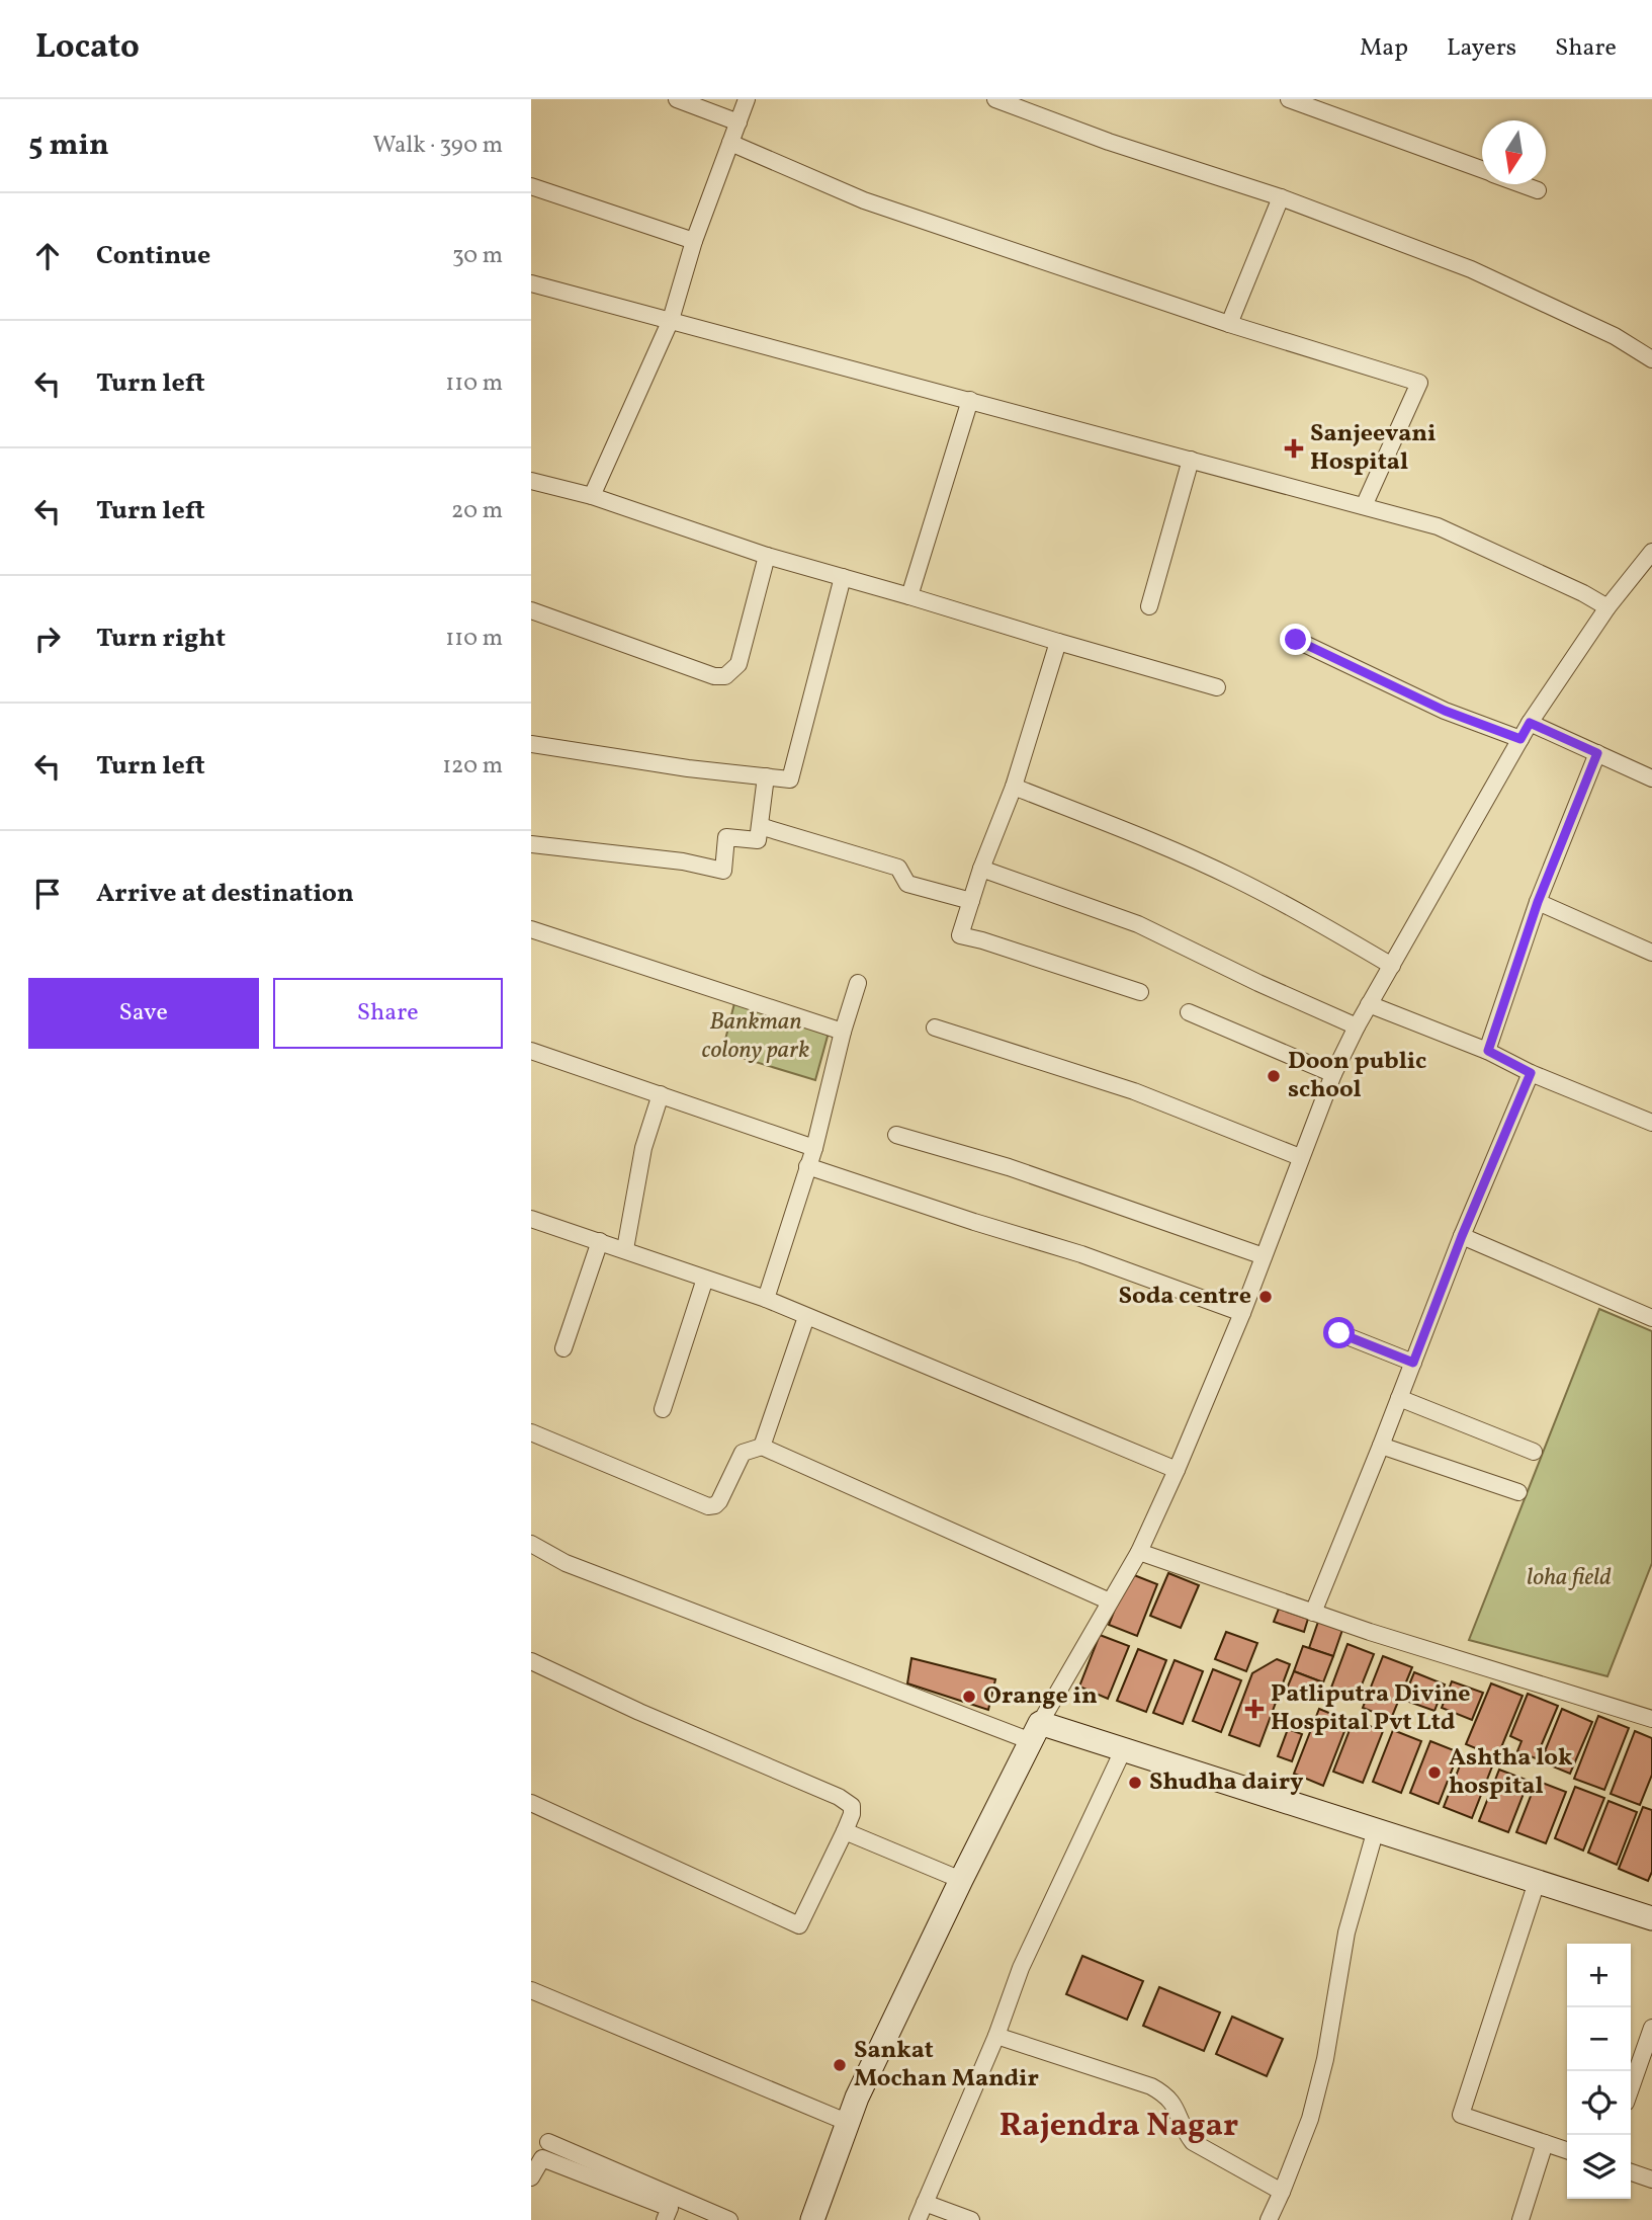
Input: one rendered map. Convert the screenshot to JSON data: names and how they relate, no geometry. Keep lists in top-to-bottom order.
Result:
{
  "districts": ["Rajendra Nagar"],
  "parks": ["Bankman colony park", "loha field"],
  "places": {
    "health": ["Sanjeevani Hospital", "Patliputra Divine Hospital Pvt Ltd"],
    "other": [
      "Doon public school",
      "Soda centre",
      "Orange in",
      "Ashtha lok hospital",
      "Shudha dairy",
      "Sankat Mochan Mandir"
    ]
  },
  "north": "bottom",
  "page": {
    "header": "Locato",
    "nav": ["Map", "Layers", "Share"],
    "heading": ["5 min", "Walk · 390 m"],
    "list": [
      ["Continue", "30 m"],
      ["Turn left", "110 m"],
      ["Turn left", "20 m"],
      ["Turn right", "110 m"],
      ["Turn left", "120 m"],
      "Arrive at destination"
    ],
    "buttons": ["Save", "Share"],
    "map_buttons": ["+", "−"]
  }
}
